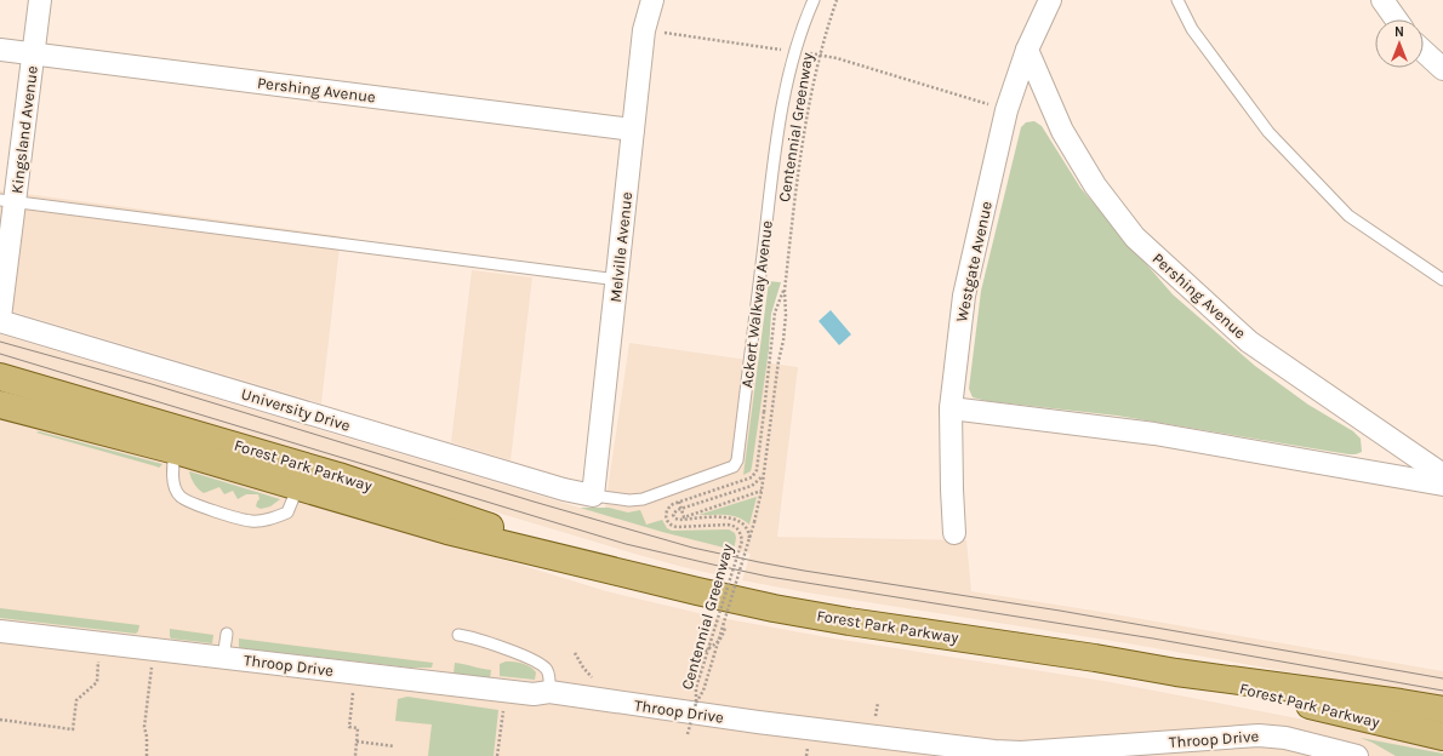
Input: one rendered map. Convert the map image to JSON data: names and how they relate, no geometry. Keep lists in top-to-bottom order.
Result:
{
  "streets": {
    "main road": ["Forest Park Parkway"],
    "street": [
      "Pershing Avenue",
      "Kingsland Avenue",
      "Melville Avenue",
      "Westgate Avenue",
      "University Drive",
      "Throop Drive"
    ],
    "lane": ["Ackert Walkway Avenue"],
    "path": ["Centennial Greenway"]
  },
  "crossings": [
    ["Pershing Avenue", "Kingsland Avenue"],
    ["Pershing Avenue", "Melville Avenue"],
    ["Pershing Avenue", "Westgate Avenue"],
    ["Melville Avenue", "Ackert Walkway Avenue"],
    ["Melville Avenue", "University Drive"],
    ["Ackert Walkway Avenue", "University Drive"]
  ],
  "north": "top"
}
